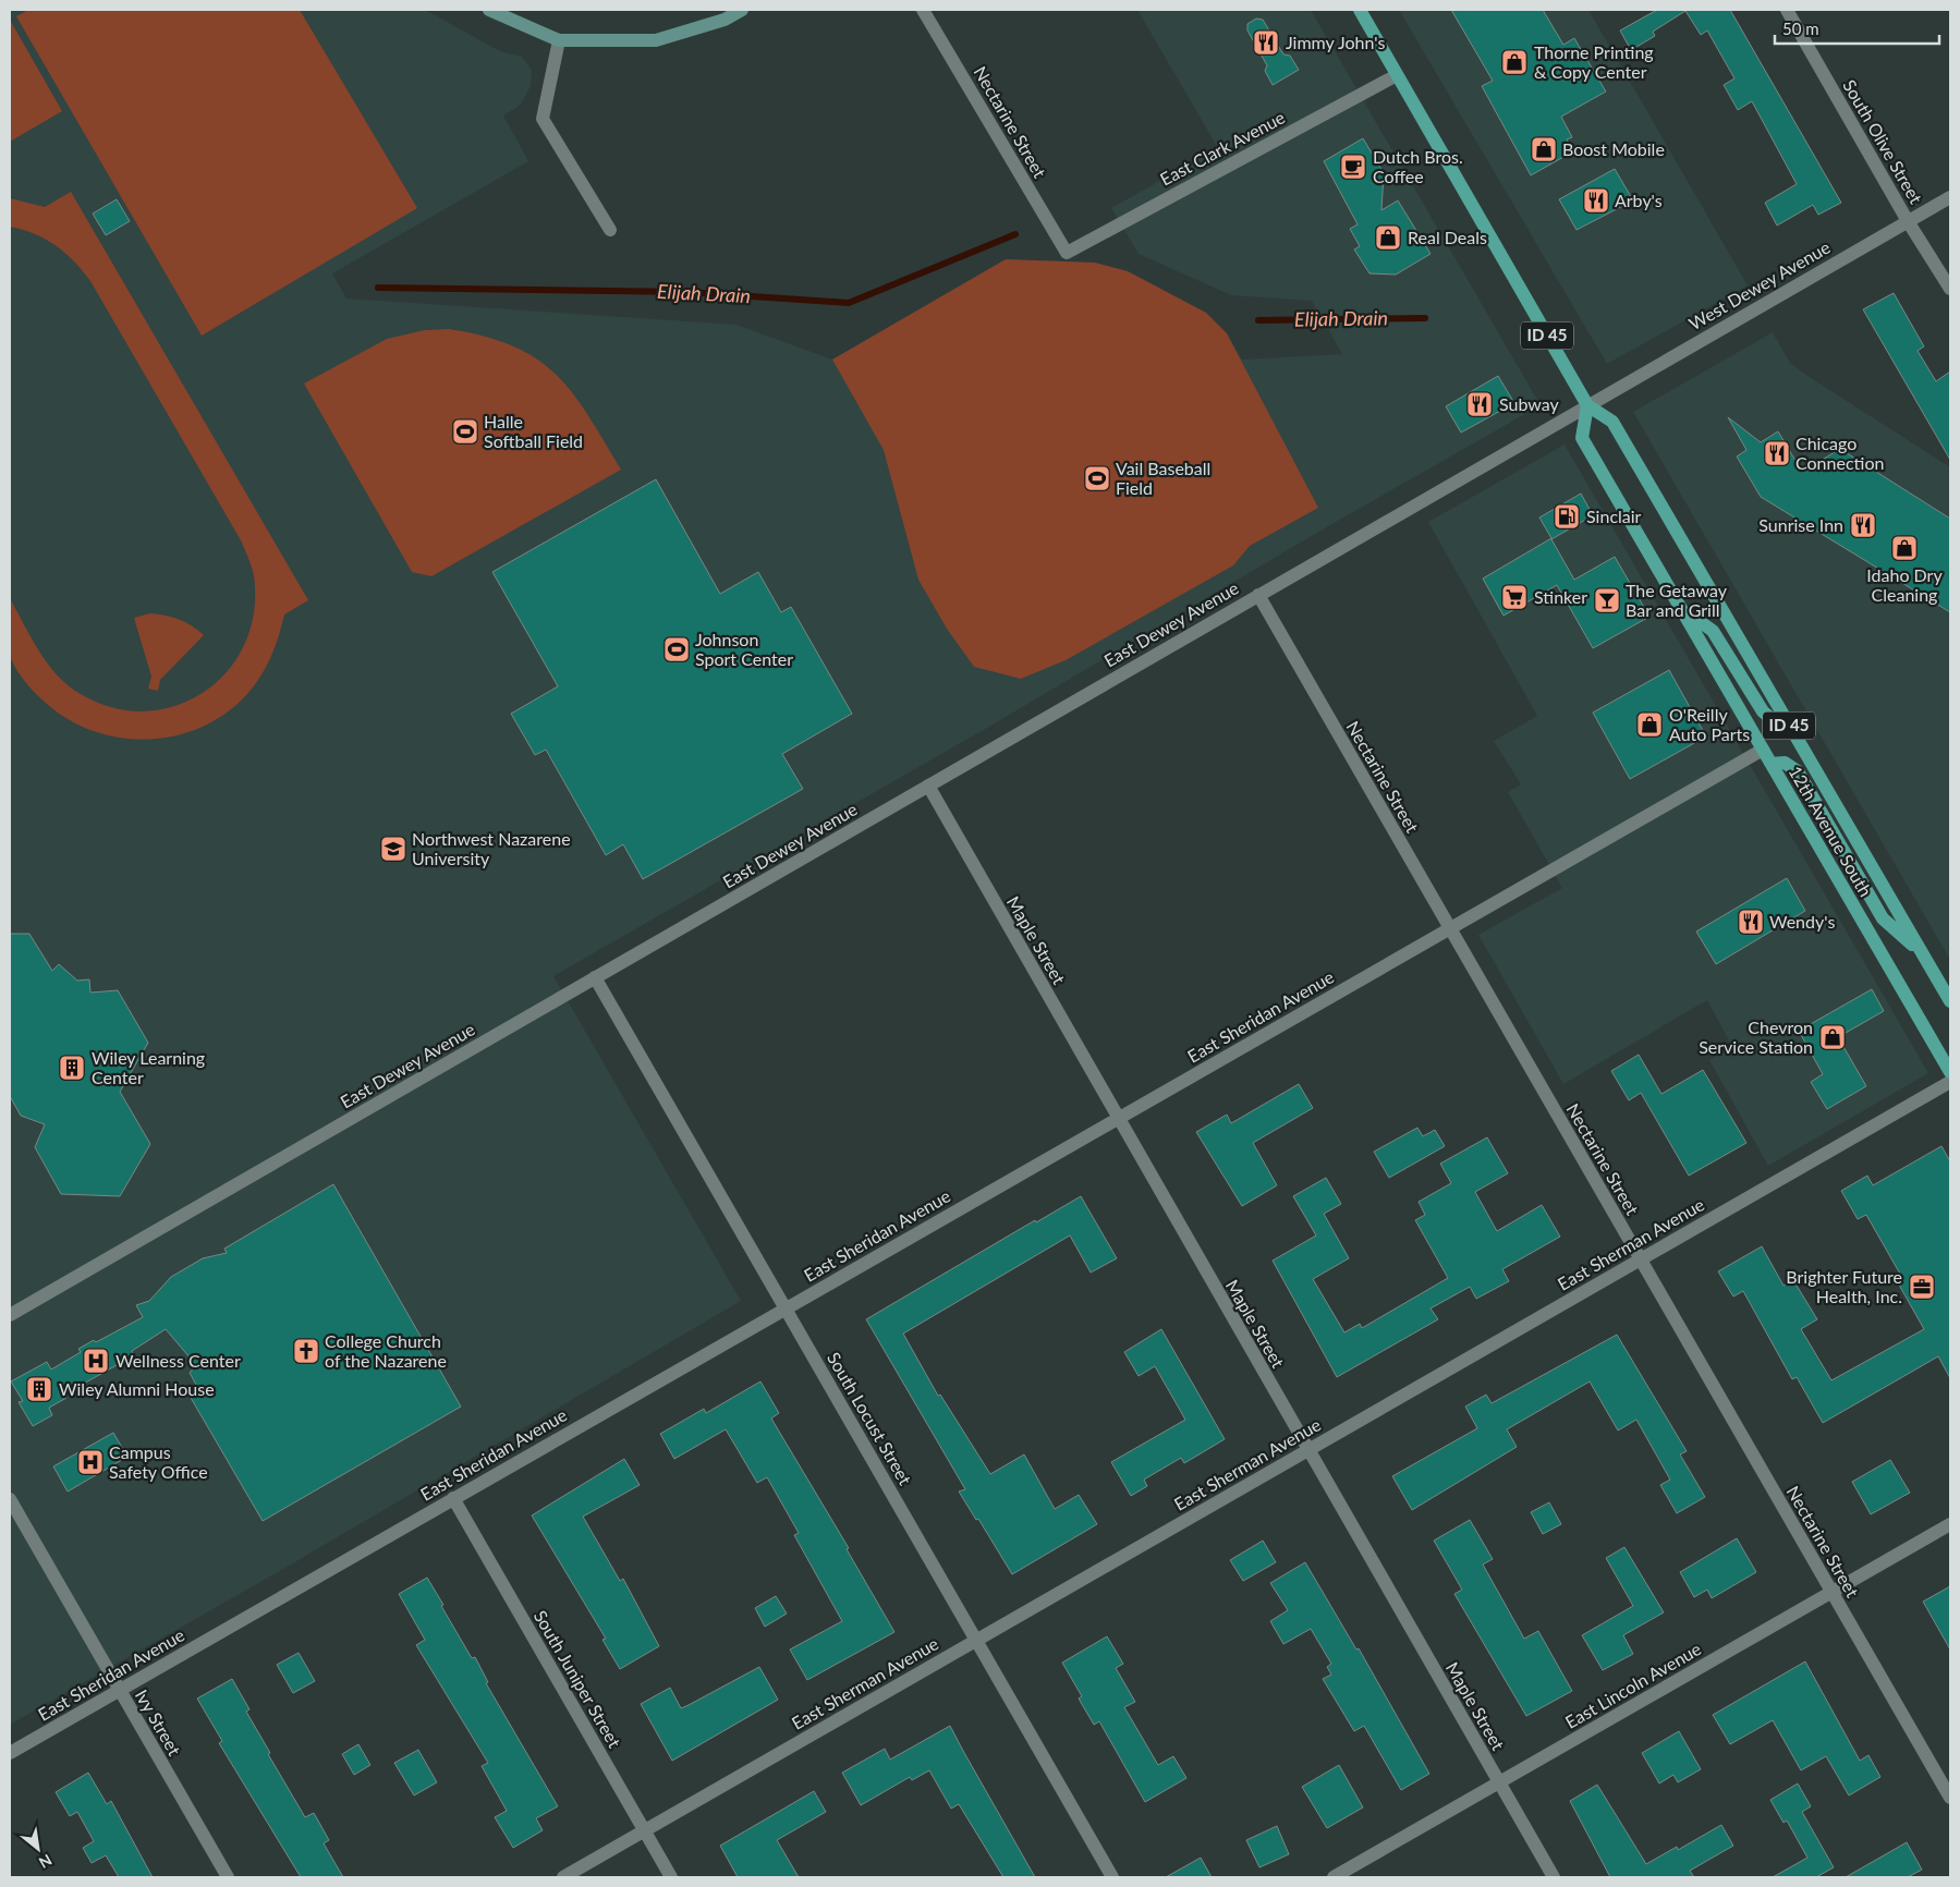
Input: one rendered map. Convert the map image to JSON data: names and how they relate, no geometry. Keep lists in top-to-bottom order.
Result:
{
  "streets": {
    "main road": ["ID 45", "12th Avenue South"],
    "street": [
      "Nectarine Street",
      "South Olive Street",
      "East Clark Avenue",
      "West Dewey Avenue",
      "East Dewey Avenue",
      "Maple Street",
      "East Sheridan Avenue",
      "East Sherman Avenue",
      "South Locust Street",
      "South Juniper Street",
      "East Lincoln Avenue",
      "Ivy Street"
    ]
  },
  "crossings": [
    ["Nectarine Street", "East Clark Avenue"],
    ["Nectarine Street", "East Dewey Avenue"],
    ["Nectarine Street", "East Sheridan Avenue"],
    ["Nectarine Street", "East Sherman Avenue"],
    ["Nectarine Street", "East Lincoln Avenue"],
    ["South Olive Street", "West Dewey Avenue"],
    ["East Clark Avenue", "12th Avenue South"],
    ["West Dewey Avenue", "East Dewey Avenue"],
    ["West Dewey Avenue", "12th Avenue South"],
    ["East Dewey Avenue", "12th Avenue South"],
    ["East Dewey Avenue", "Maple Street"],
    ["East Dewey Avenue", "South Locust Street"],
    ["12th Avenue South", "East Sheridan Avenue"],
    ["Maple Street", "East Sheridan Avenue"],
    ["Maple Street", "East Sherman Avenue"],
    ["Maple Street", "East Lincoln Avenue"],
    ["East Sheridan Avenue", "South Locust Street"],
    ["East Sheridan Avenue", "South Juniper Street"],
    ["East Sheridan Avenue", "Ivy Street"],
    ["East Sherman Avenue", "South Locust Street"],
    ["East Sherman Avenue", "South Juniper Street"]
  ],
  "water": ["Elijah Drain"],
  "places": {
    "restaurant": [
      "Jimmy John's",
      "Arby's",
      "Subway",
      "Chicago Connection",
      "Sunrise Inn",
      "Wendy's"
    ],
    "shop": [
      "Thorne Printing & Copy Center",
      "Boost Mobile",
      "Real Deals",
      "Idaho Dry Cleaning",
      "O'Reilly Auto Parts",
      "Chevron Service Station"
    ],
    "cafe": ["Dutch Bros. Coffee"],
    "sports": ["Halle Softball Field", "Vail Baseball Field", "Johnson Sport Center"],
    "fuel station": ["Sinclair"],
    "supermarket": ["Stinker"],
    "bar": ["The Getaway Bar and Grill"],
    "school or university": ["Northwest Nazarene University"],
    "building": ["Wiley Learning Center", "Wiley Alumni House"],
    "office": ["Brighter Future Health, Inc."],
    "church": ["College Church of the Nazarene"],
    "hospital": ["Wellness Center", "Campus Safety Office"]
  },
  "scale_bar": "50 m",
  "north": "bottom right"
}
